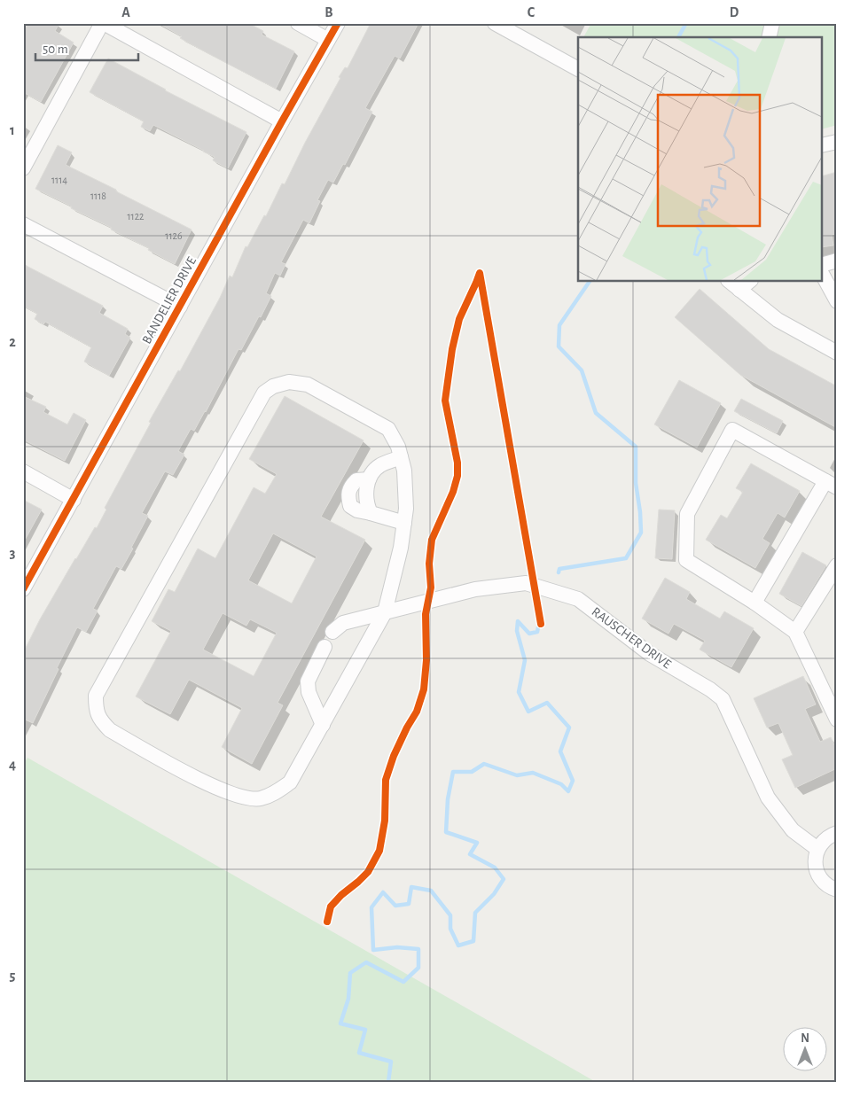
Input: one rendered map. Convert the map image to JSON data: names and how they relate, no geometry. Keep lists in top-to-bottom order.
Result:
{
  "streets": {
    "street": ["BANDELIER DRIVE", "RAUSCHER DRIVE"]
  },
  "house_numbers": [
    "1114",
    "1118",
    "1122",
    "1126"
  ],
  "scale_bar": "50 m",
  "north": "top",
  "grid": {
    "columns": [
      "A",
      "B",
      "C",
      "D"
    ],
    "rows": [
      "1",
      "2",
      "3",
      "4",
      "5"
    ]
  }
}
